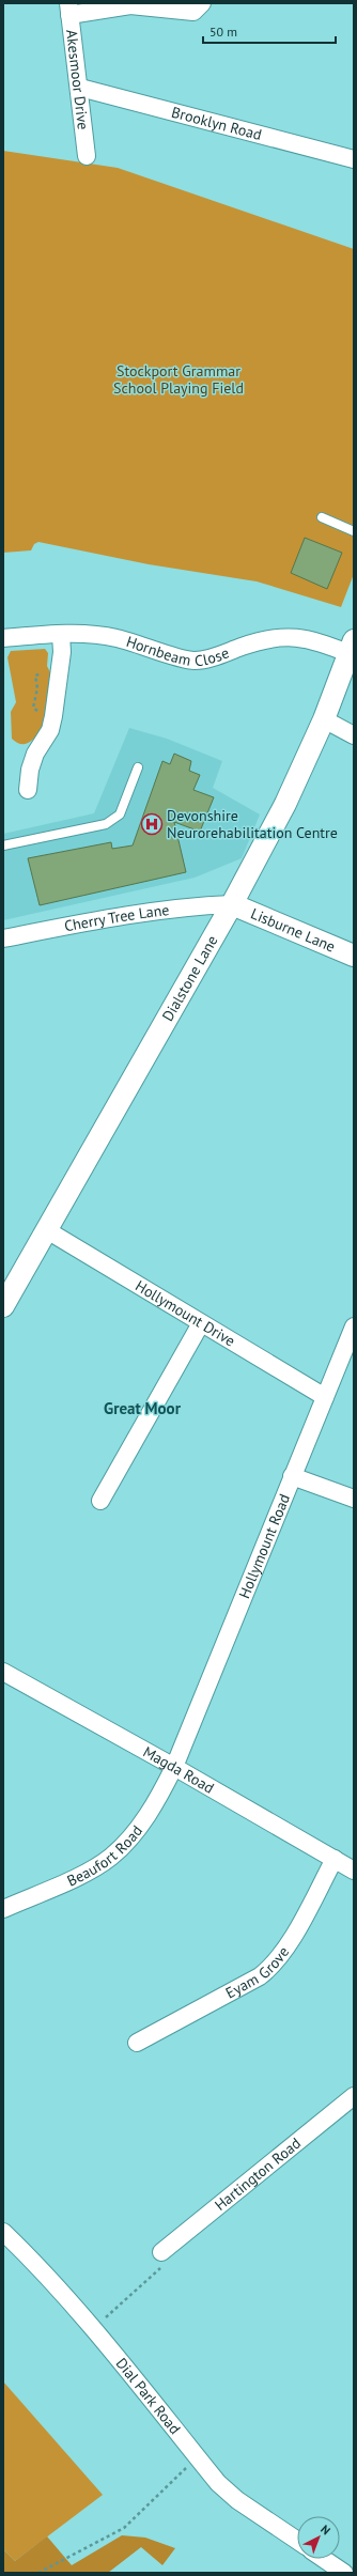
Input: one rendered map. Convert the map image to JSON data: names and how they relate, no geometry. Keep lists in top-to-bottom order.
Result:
{
  "streets": {
    "street": [
      "Akesmoor Drive",
      "Brooklyn Road",
      "Hornbeam Close",
      "Cherry Tree Lane",
      "Lisburne Lane",
      "Dialstone Lane",
      "Hollymount Drive",
      "Hollymount Road",
      "Magda Road",
      "Beaufort Road",
      "Eyam Grove",
      "Hartington Road",
      "Dial Park Road"
    ]
  },
  "crossings": [
    ["Akesmoor Drive", "Brooklyn Road"],
    ["Hornbeam Close", "Dialstone Lane"],
    ["Cherry Tree Lane", "Lisburne Lane"],
    ["Cherry Tree Lane", "Dialstone Lane"],
    ["Lisburne Lane", "Dialstone Lane"],
    ["Dialstone Lane", "Hollymount Drive"],
    ["Hollymount Drive", "Hollymount Road"],
    ["Hollymount Road", "Magda Road"],
    ["Hollymount Road", "Beaufort Road"],
    ["Magda Road", "Beaufort Road"],
    ["Magda Road", "Eyam Grove"]
  ],
  "districts": ["Great Moor"],
  "parks": ["Stockport Grammar School Playing Field"],
  "places": {
    "hospital": ["Devonshire Neurorehabilitation Centre"]
  },
  "scale_bar": "50 m",
  "north": "top right"
}
